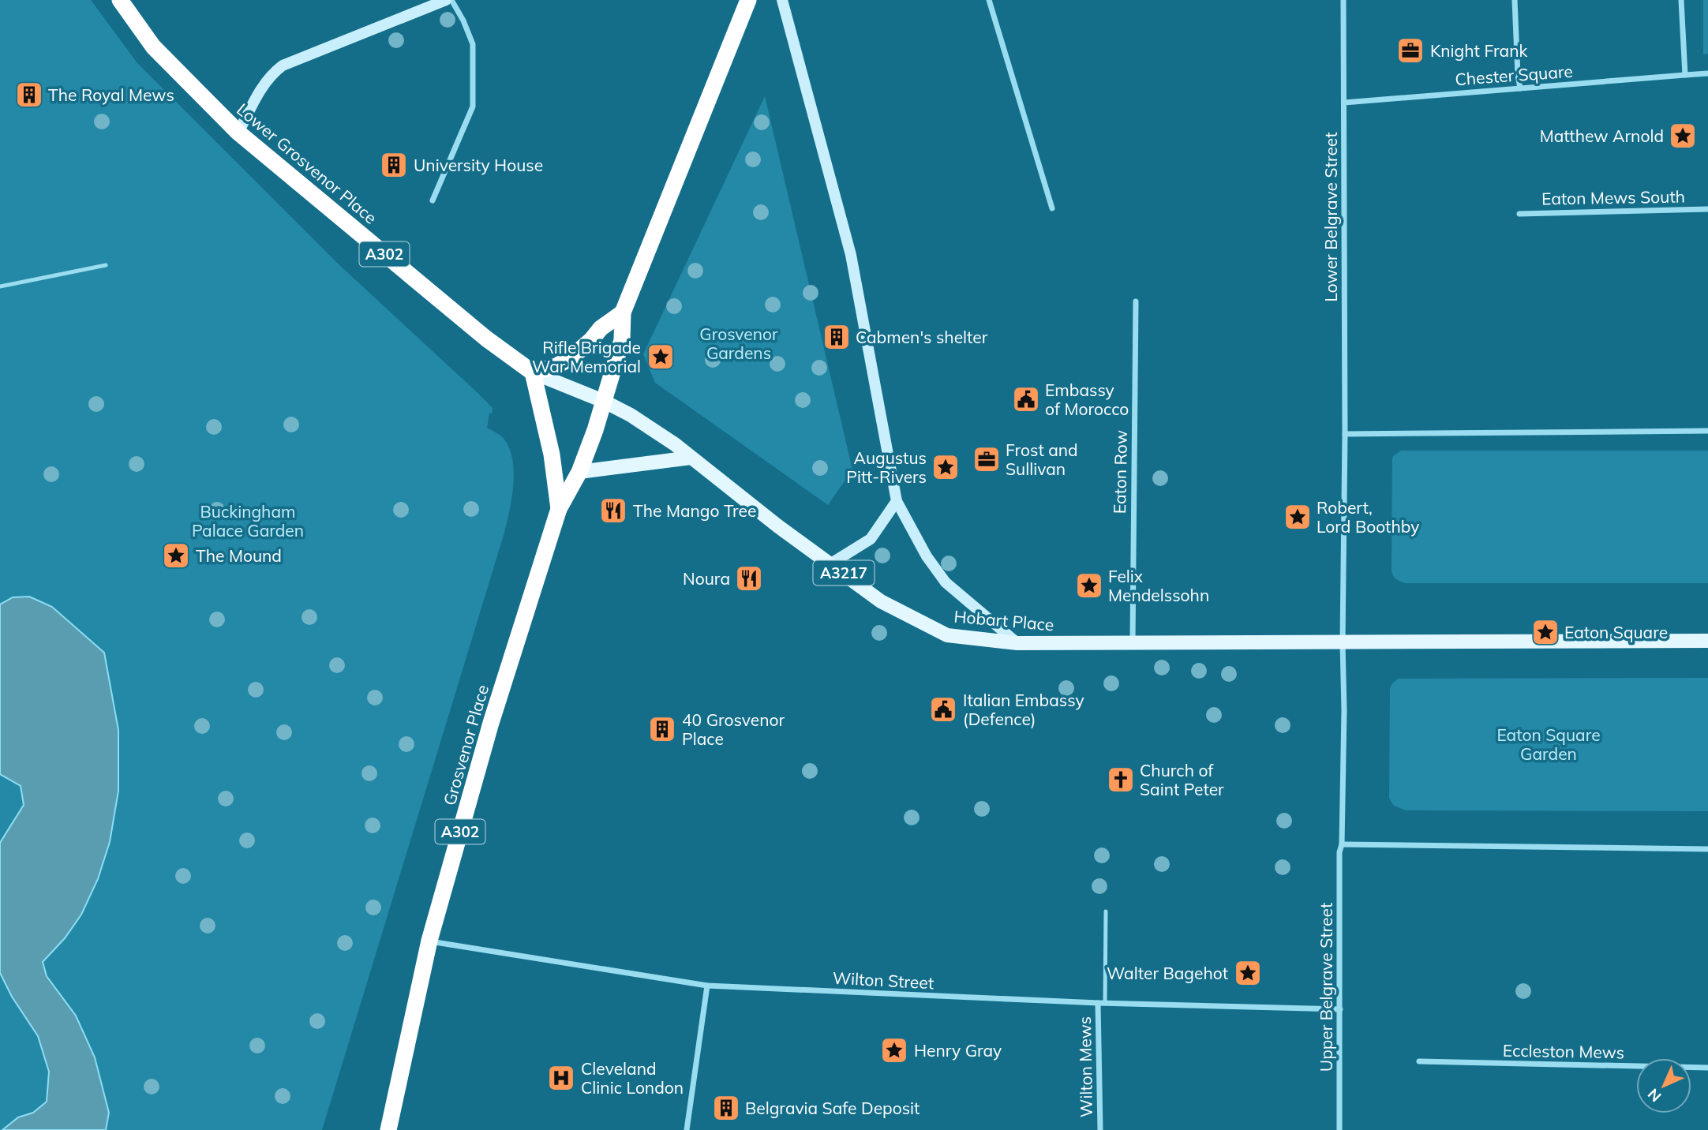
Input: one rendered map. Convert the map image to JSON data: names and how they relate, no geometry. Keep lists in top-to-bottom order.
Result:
{
  "streets": {
    "highway": ["Lower Grosvenor Place", "A302", "Grosvenor Place"],
    "main road": ["A3217", "Hobart Place"],
    "street": [
      "Chester Square",
      "Eaton Mews South",
      "Lower Belgrave Street",
      "Eaton Row",
      "Wilton Street",
      "Upper Belgrave Street",
      "Eccleston Mews",
      "Wilton Mews"
    ]
  },
  "crossings": [
    ["Chester Square", "Lower Belgrave Street"],
    ["Lower Grosvenor Place", "A302"],
    ["Lower Grosvenor Place", "Hobart Place"],
    ["Lower Grosvenor Place", "Grosvenor Place"],
    ["A302", "Hobart Place"],
    ["A302", "Grosvenor Place"],
    ["Eaton Row", "Hobart Place"],
    ["A3217", "Hobart Place"],
    ["Grosvenor Place", "Wilton Street"],
    ["Wilton Street", "Upper Belgrave Street"],
    ["Wilton Street", "Wilton Mews"]
  ],
  "parks": ["Grosvenor Gardens", "Buckingham Palace Garden", "Eaton Square Garden"],
  "places": {
    "office": ["Knight Frank", "Frost and Sullivan"],
    "building": [
      "The Royal Mews",
      "University House",
      "Cabmen's shelter",
      "40 Grosvenor Place",
      "Belgravia Safe Deposit"
    ],
    "place": [
      "Matthew Arnold",
      "Rifle Brigade War Memorial",
      "Augustus Pitt-Rivers",
      "Robert, Lord Boothby",
      "The Mound",
      "Felix Mendelssohn",
      "Eaton Square",
      "Walter Bagehot",
      "Henry Gray"
    ],
    "public building": ["Embassy of Morocco", "Italian Embassy (Defence)"],
    "restaurant": ["The Mango Tree", "Noura"],
    "church": ["Church of Saint Peter"],
    "hospital": ["Cleveland Clinic London"]
  },
  "north": "bottom left"
}
